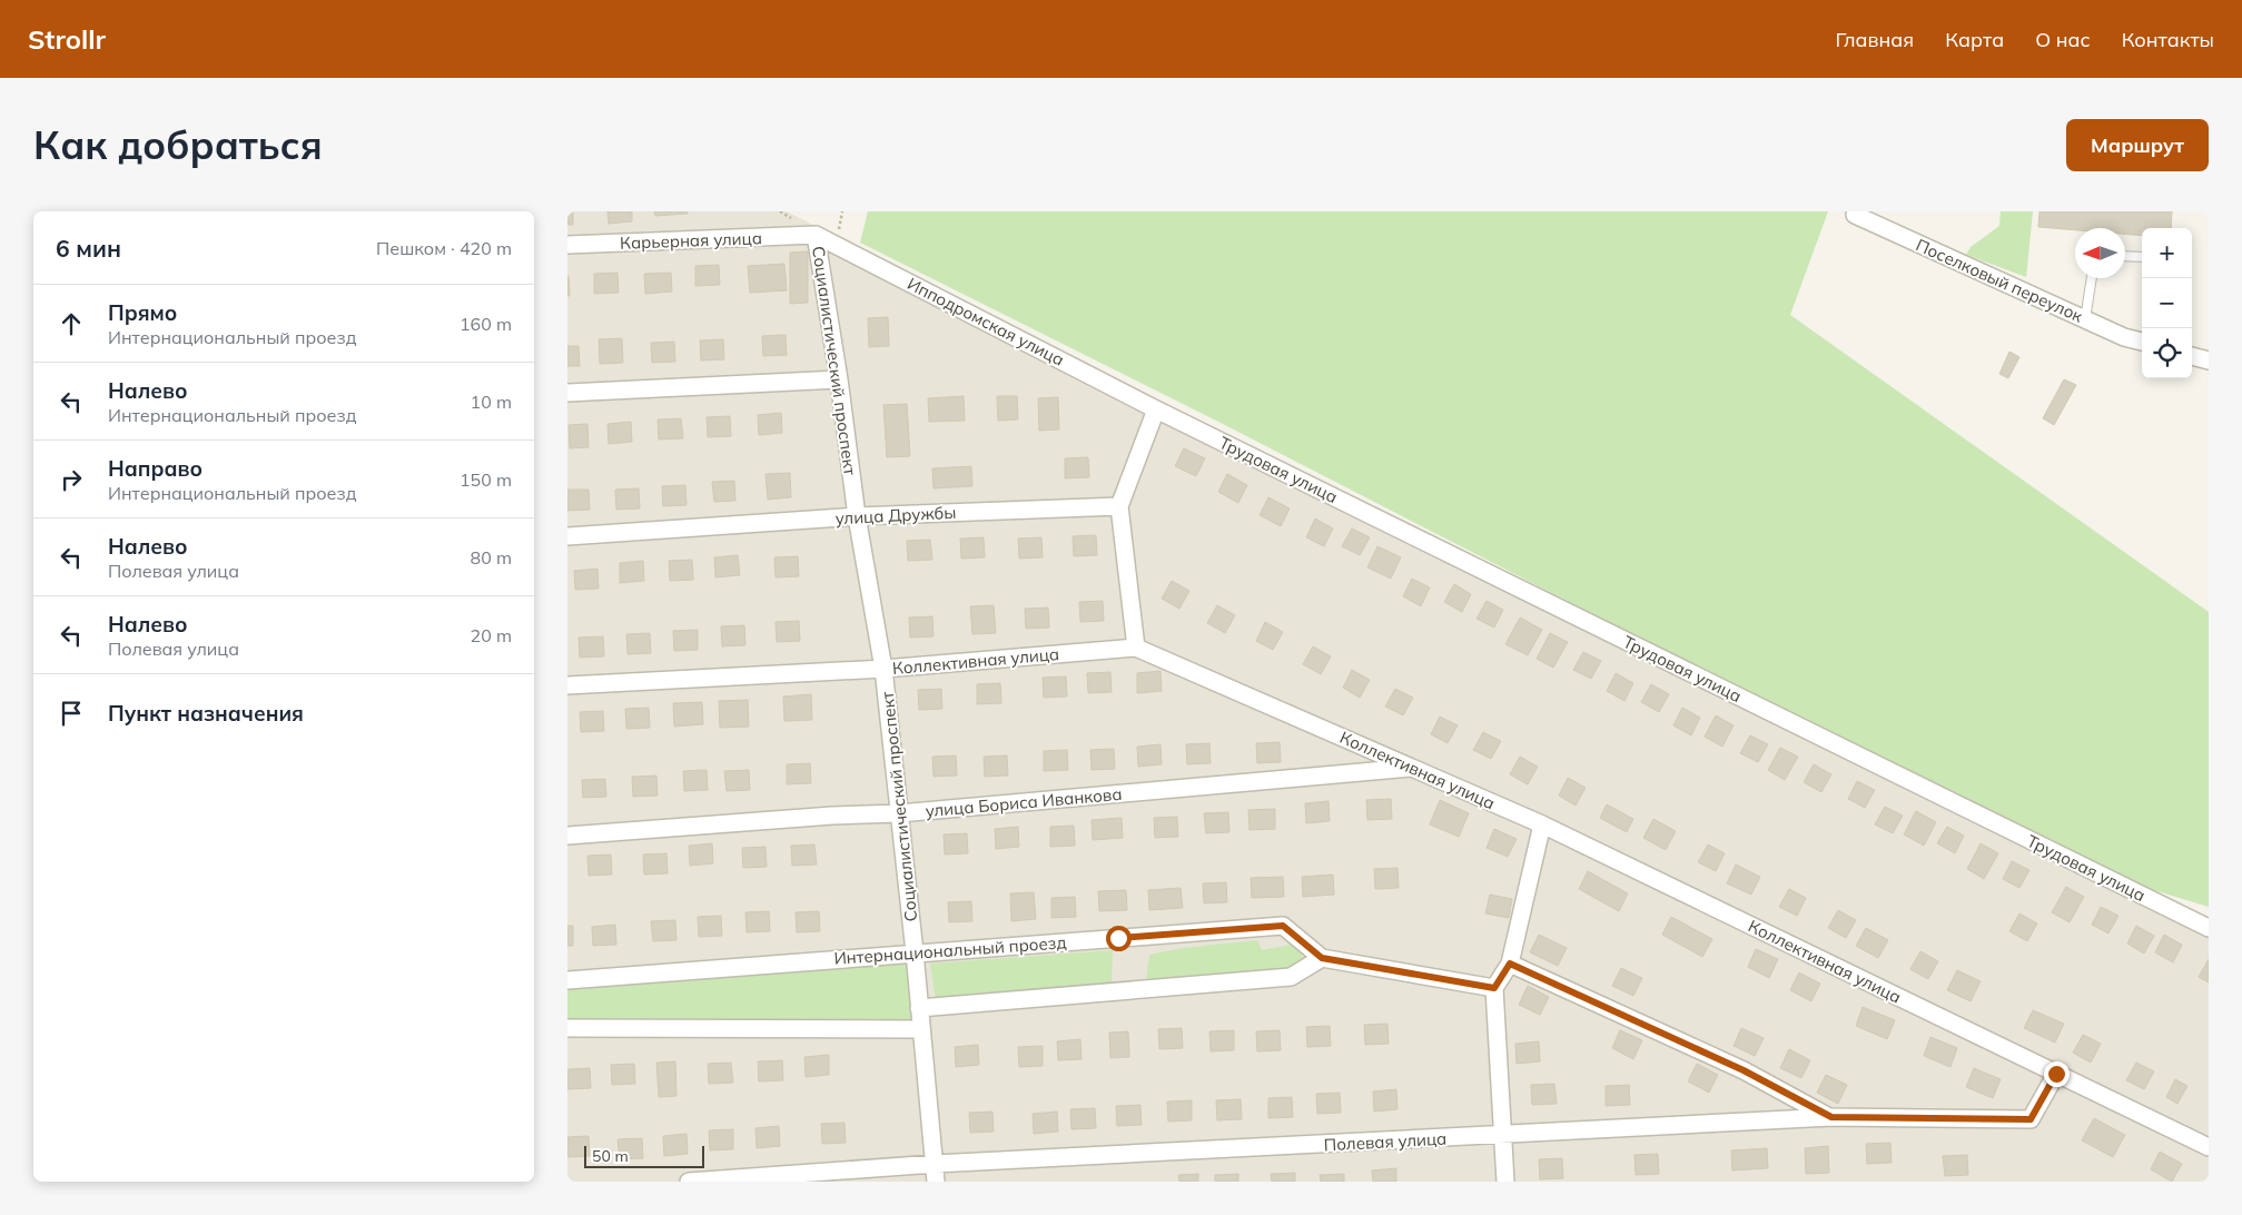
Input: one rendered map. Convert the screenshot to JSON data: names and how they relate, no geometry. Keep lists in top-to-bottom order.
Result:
{
  "streets": {
    "street": [
      "Карьерная улица",
      "Поселковый переулок",
      "Ипподромская улица",
      "Социалистический проспект",
      "Трудовая улица",
      "улица Дружбы",
      "Коллективная улица",
      "улица Бориса Иванкова",
      "Интернациональный проезд",
      "Полевая улица"
    ]
  },
  "crossings": [
    ["Карьерная улица", "Ипподромская улица"],
    ["Карьерная улица", "Социалистический проспект"],
    ["Ипподромская улица", "Социалистический проспект"],
    ["Ипподромская улица", "Трудовая улица"],
    ["Социалистический проспект", "улица Дружбы"],
    ["Социалистический проспект", "Коллективная улица"],
    ["Социалистический проспект", "улица Бориса Иванкова"],
    ["Социалистический проспект", "Интернациональный проезд"],
    ["Социалистический проспект", "Полевая улица"],
    ["Коллективная улица", "улица Бориса Иванкова"],
    ["Коллективная улица", "Полевая улица"]
  ],
  "scale_bar": "50 m",
  "north": "left",
  "page": {
    "header": "Strollr",
    "nav": [
      "Главная",
      "Карта",
      "О нас",
      "Контакты"
    ],
    "buttons": "Маршрут",
    "title": "Как добраться",
    "heading": ["6 мин", "Пешком · 420 m"],
    "map_buttons": ["+", "−"],
    "list": [
      ["Прямо", "Интернациональный проезд", "160 m"],
      ["Налево", "Интернациональный проезд", "10 m"],
      ["Направо", "Интернациональный проезд", "150 m"],
      ["Налево", "Полевая улица", "80 m"],
      ["Налево", "Полевая улица", "20 m"],
      "Пункт назначения"
    ],
    "scale": "50 m"
  }
}
